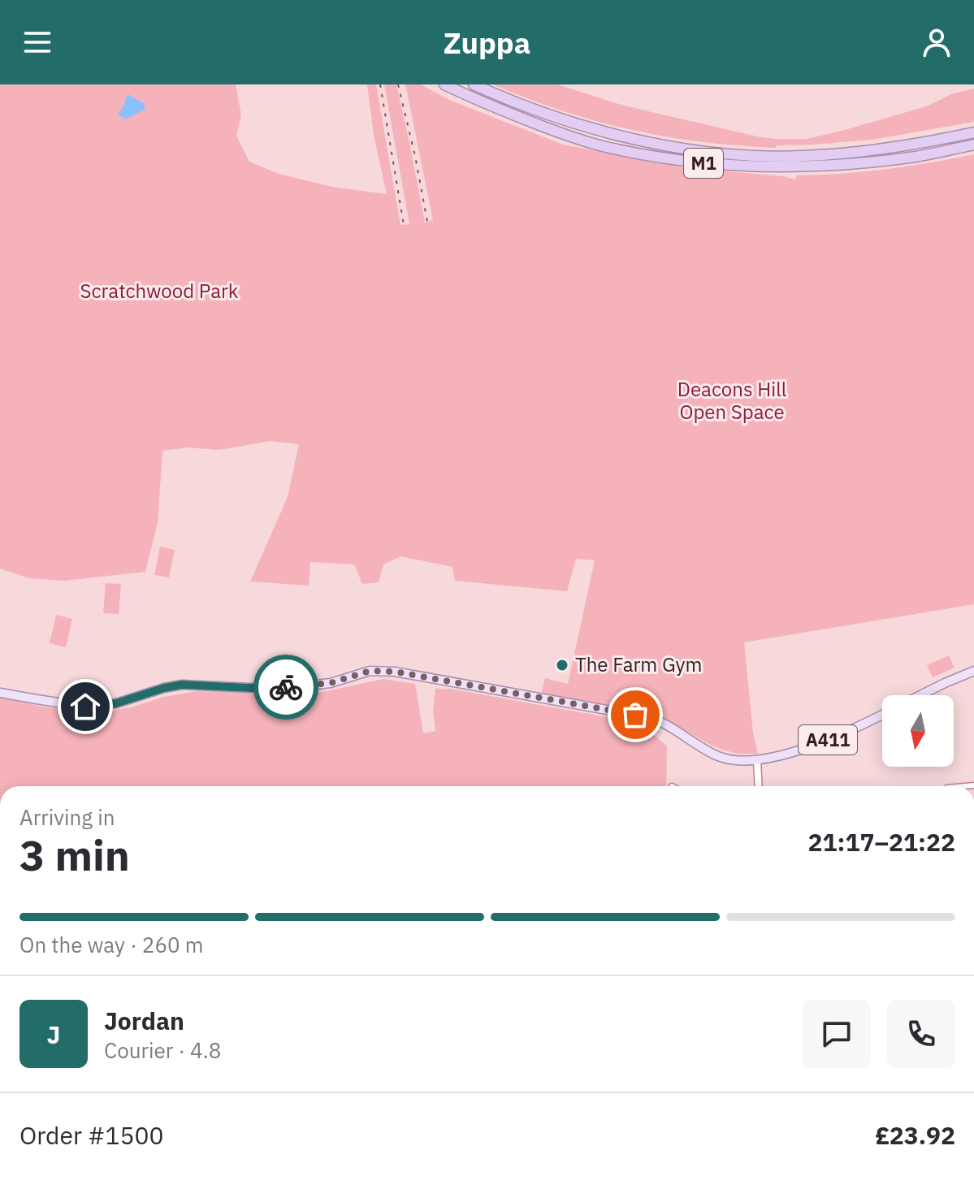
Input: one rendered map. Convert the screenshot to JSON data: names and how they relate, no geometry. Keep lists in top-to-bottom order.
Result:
{
  "streets": {
    "highway": ["M1"],
    "main road": ["A411"]
  },
  "parks": ["Scratchwood Park", "Deacons Hill Open Space"],
  "places": ["The Farm Gym"],
  "north": "bottom",
  "page": {
    "header": "Zuppa",
    "heading": ["3 min", "Arriving in", "21:17–21:22"],
    "panel": [
      "Jordan",
      "Courier · 4.8",
      "Order #1500",
      "£23.92"
    ],
    "bar": "On the way · 260 m",
    "round": "J"
  }
}
